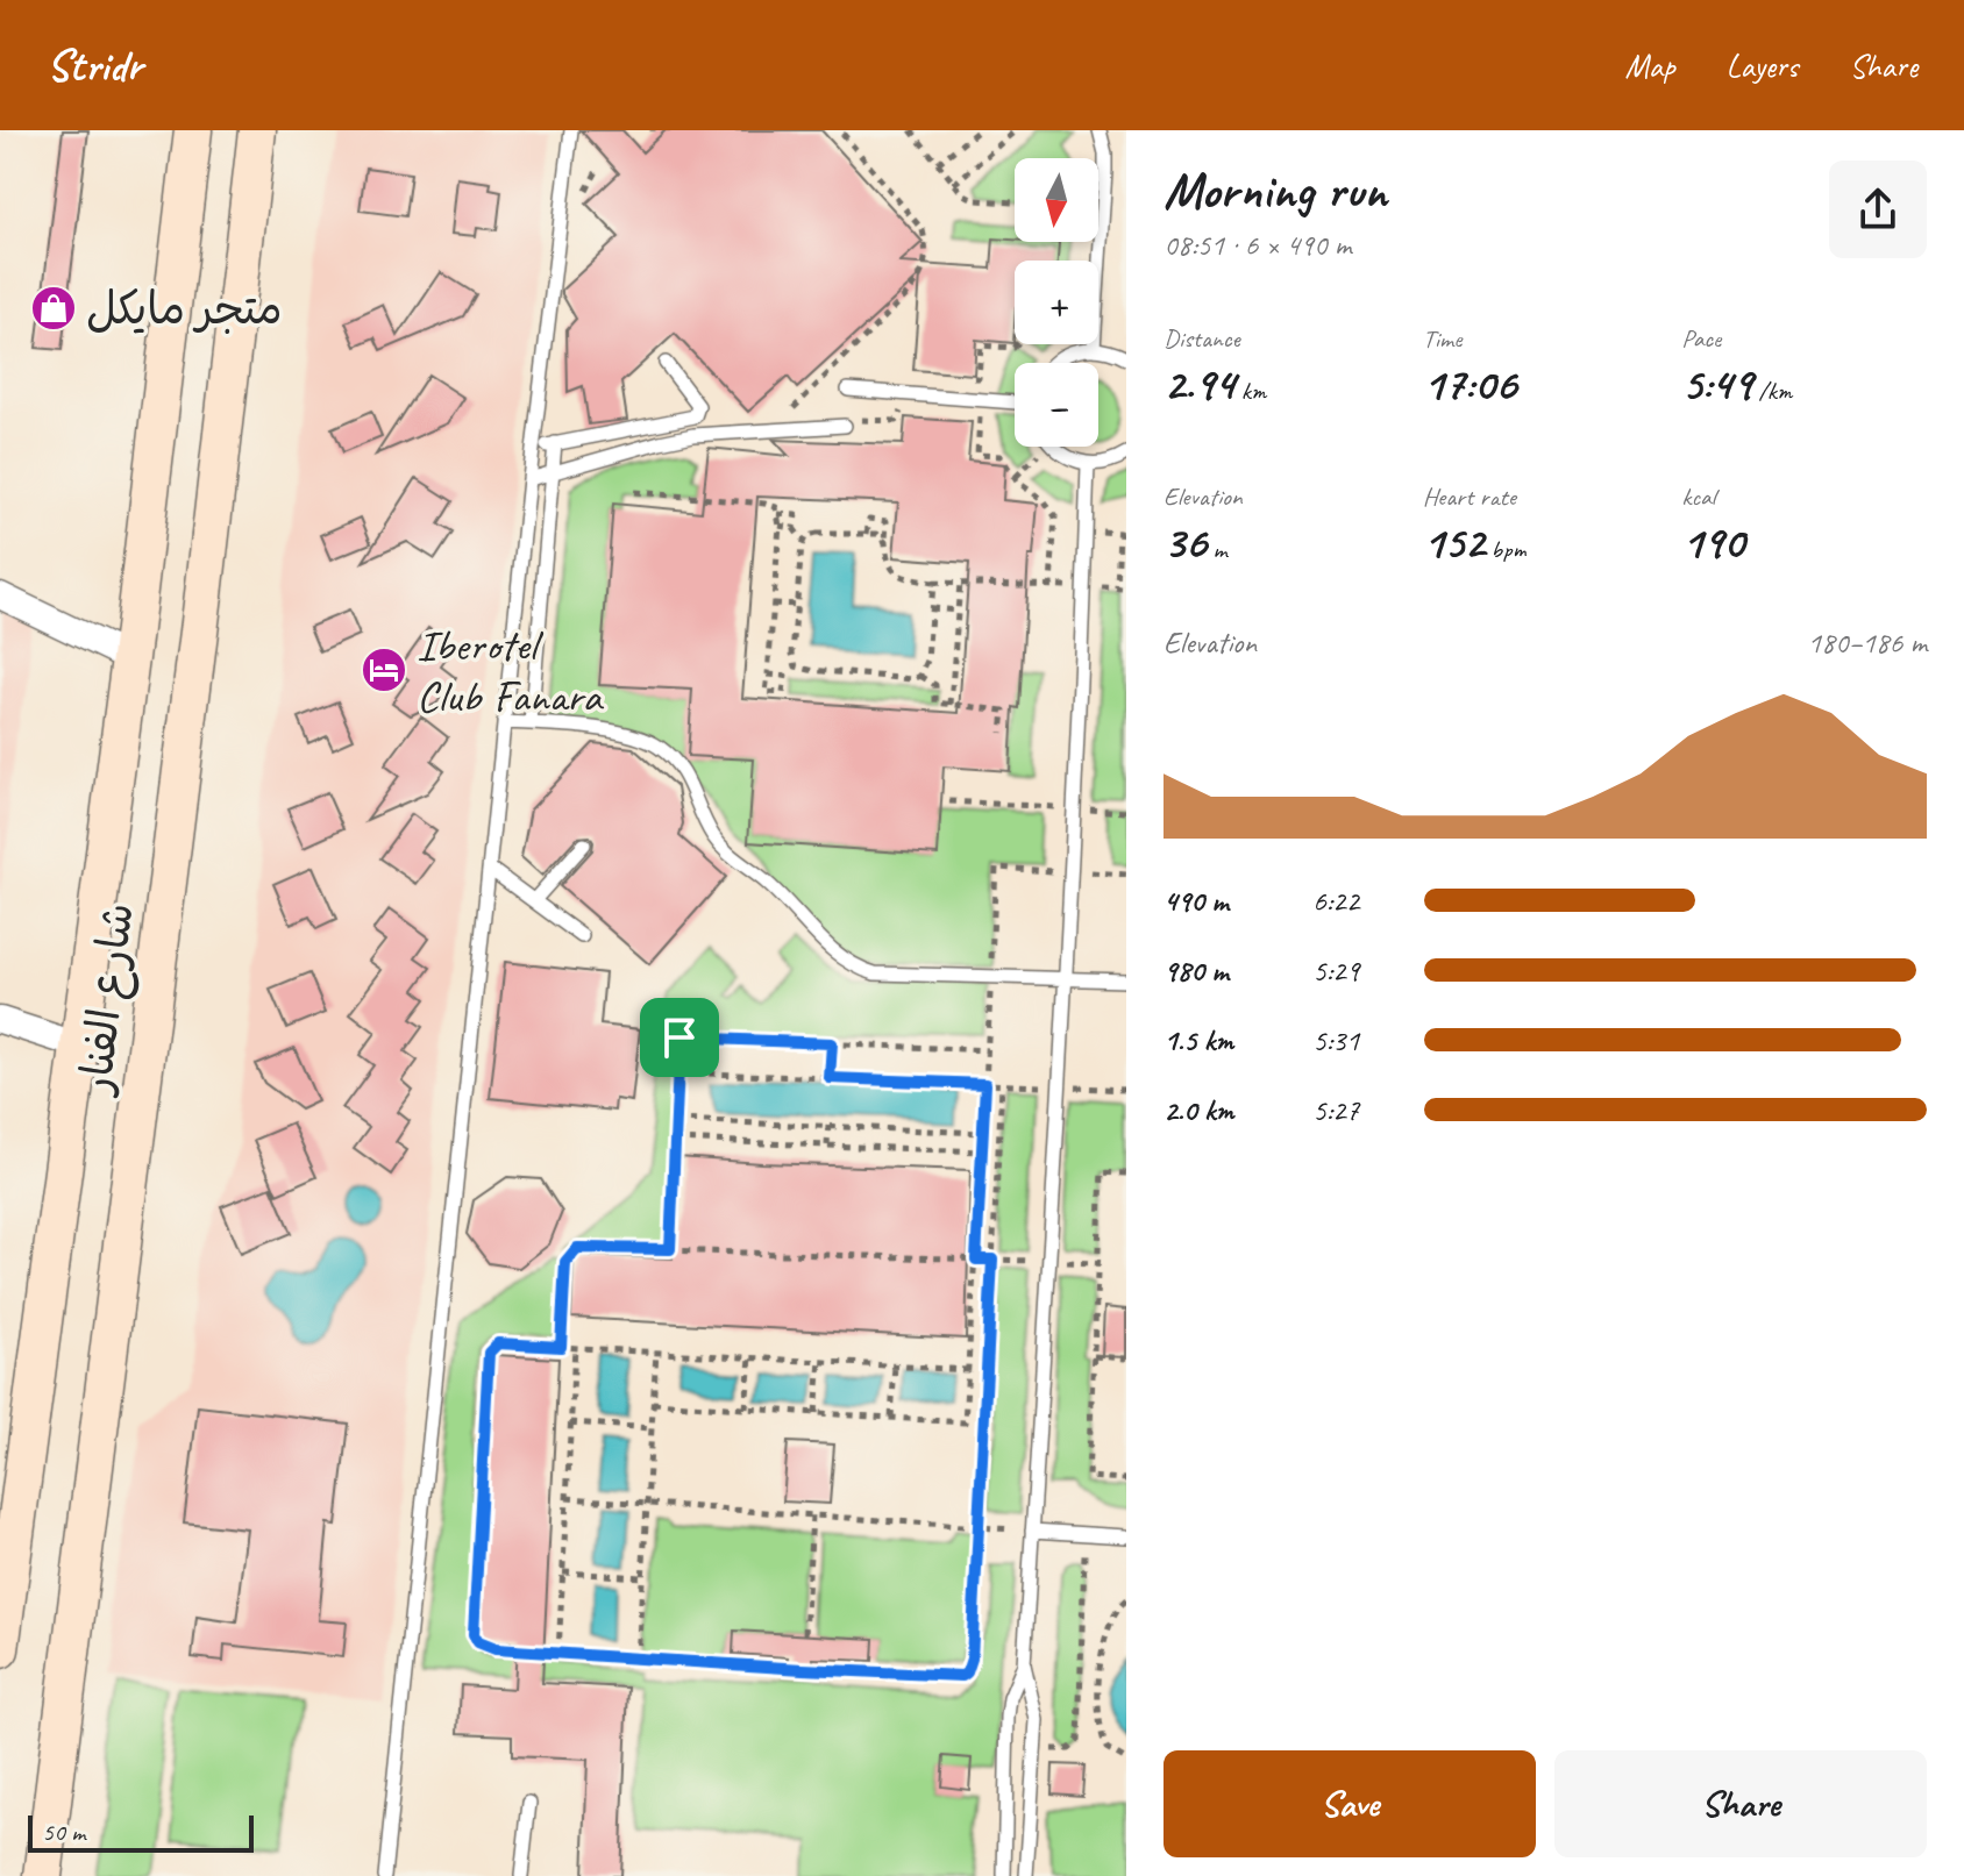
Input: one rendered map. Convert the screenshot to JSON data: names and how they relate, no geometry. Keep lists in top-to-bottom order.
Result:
{
  "streets": {
    "main road": ["شارع الفنار"]
  },
  "places": {
    "shop": ["متجر مايكل"],
    "hotel": ["Iberotel Club Fanara"]
  },
  "scale_bar": "50 m",
  "north": "bottom",
  "page": {
    "header": "Stridr",
    "nav": ["Map", "Layers", "Share"],
    "heading": ["Morning run", "08:51 · 6 × 490 m"],
    "map_buttons": ["+", "−"],
    "stats": [
      ["Distance", "2.94 km"],
      ["Time", "17:06"],
      ["Pace", "5:49 /km"],
      ["Elevation", "36 m"],
      ["Heart rate", "152 bpm"],
      ["kcal", "190"]
    ],
    "chart": ["Elevation", "180–186 m"],
    "list": [
      {
        "name": "490 m",
        "note": "6:22"
      },
      {
        "name": "980 m",
        "note": "5:29"
      },
      {
        "name": "1.5 km",
        "note": "5:31"
      },
      {
        "name": "2.0 km",
        "note": "5:27"
      }
    ],
    "buttons": ["Save", "Share"],
    "scale": "50 m"
  }
}
